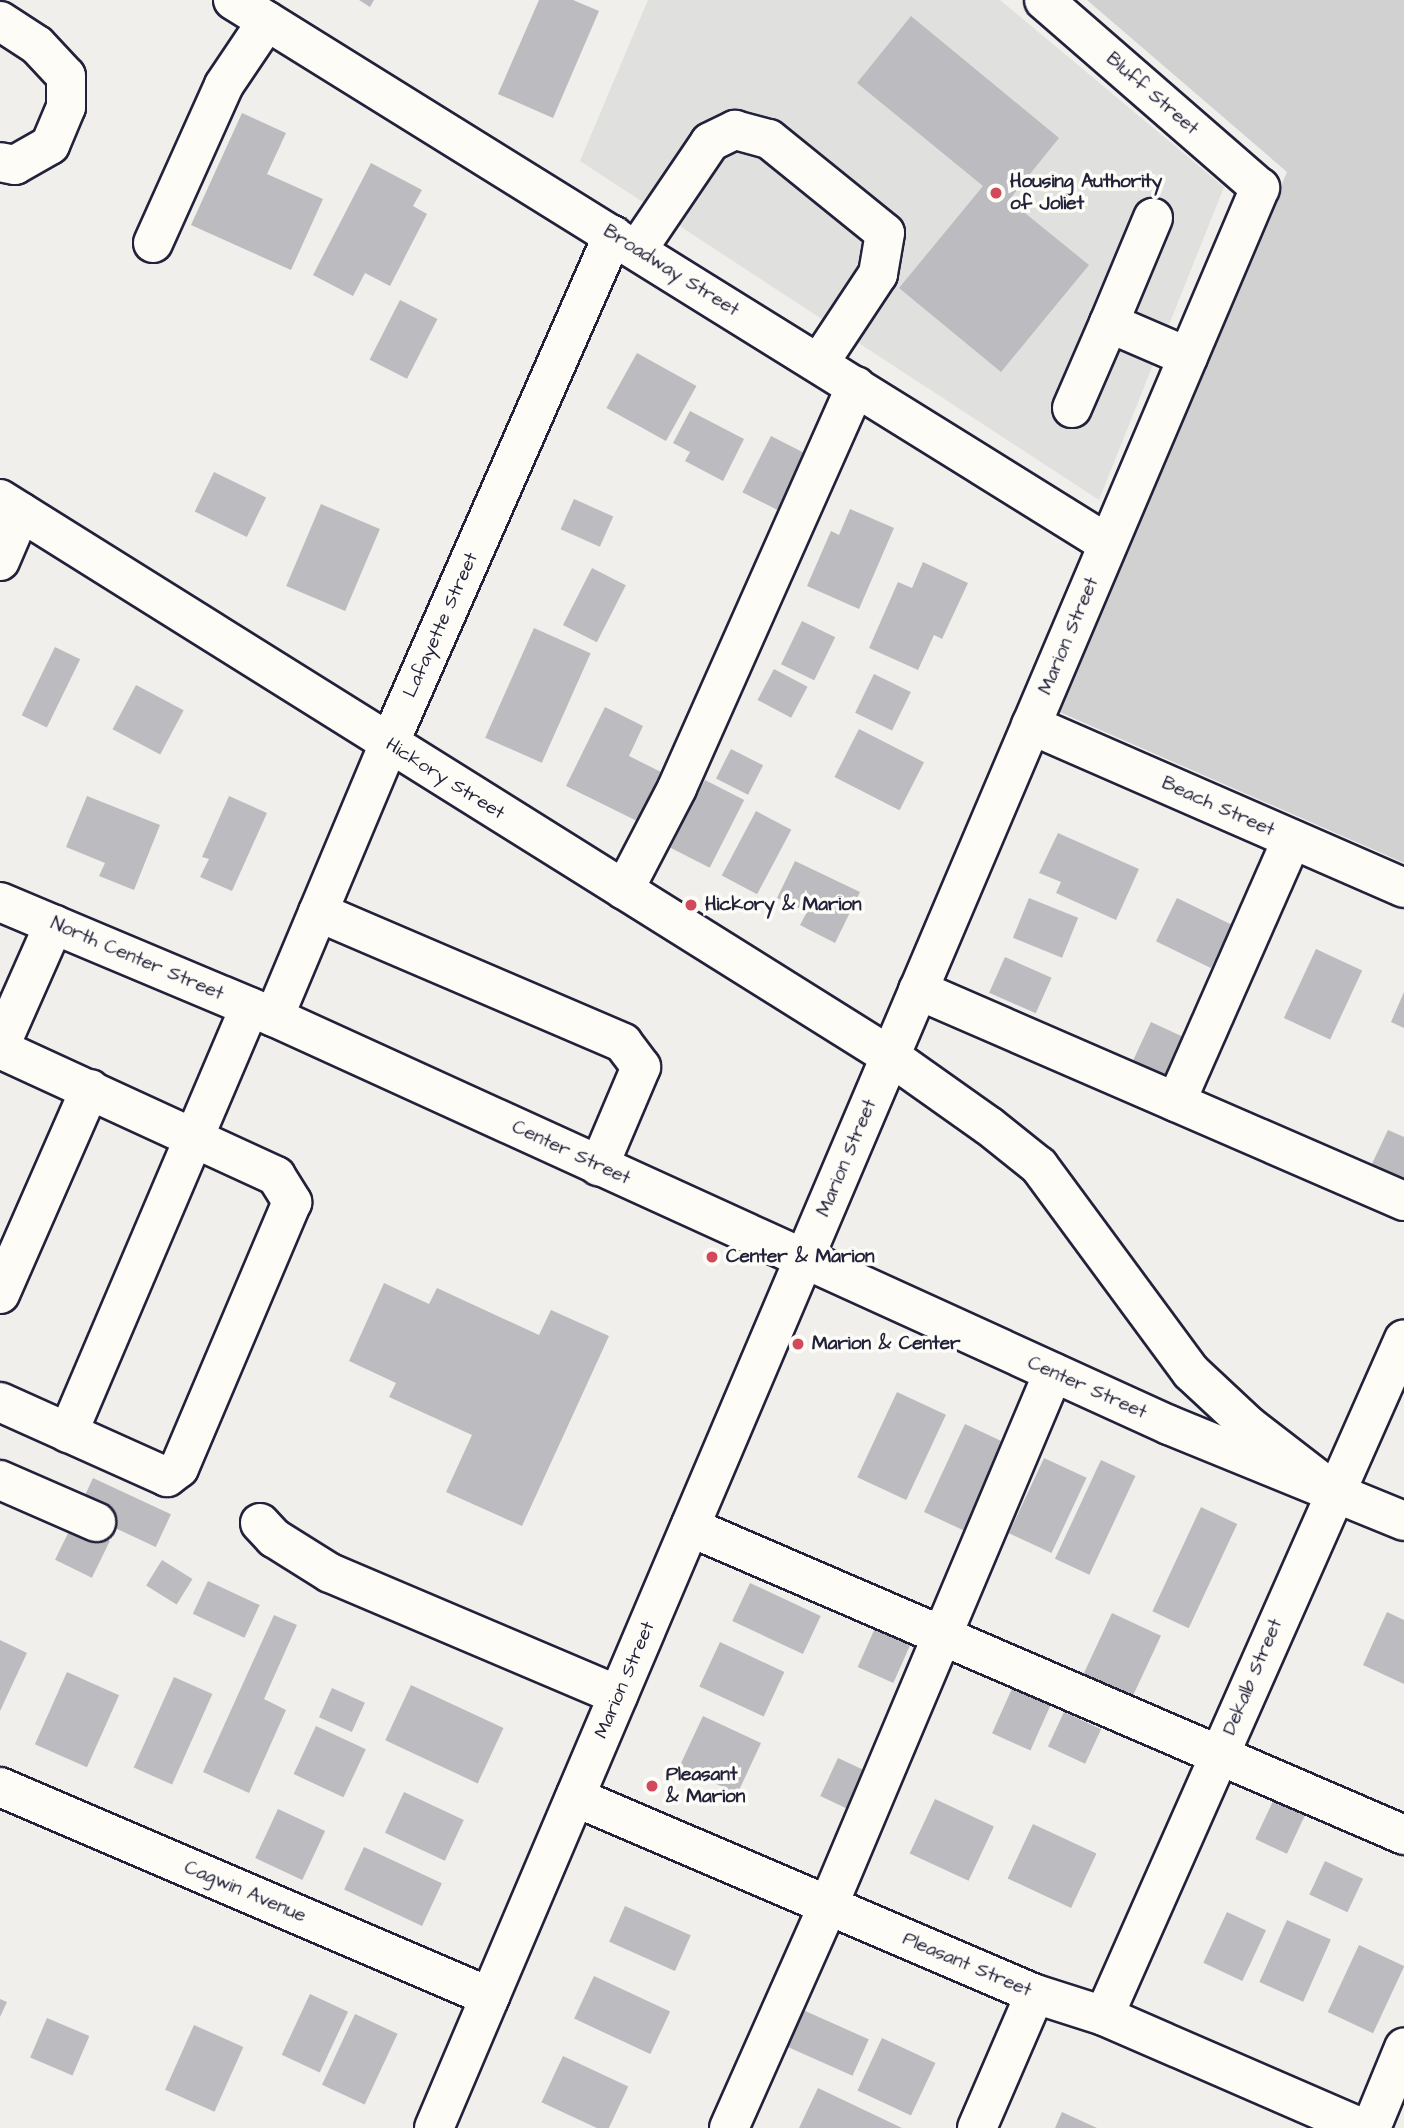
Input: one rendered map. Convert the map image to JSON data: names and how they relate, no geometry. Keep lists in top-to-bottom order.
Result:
{
  "streets": {
    "street": [
      "Bluff Street",
      "Broadway Street",
      "Lafayette Street",
      "Marion Street",
      "Hickory Street",
      "Beach Street",
      "North Center Street",
      "Center Street",
      "Dekalb Street",
      "Cagwin Avenue",
      "Pleasant Street"
    ]
  },
  "crossings": [
    ["Bluff Street", "Marion Street"],
    ["Broadway Street", "Lafayette Street"],
    ["Broadway Street", "Marion Street"],
    ["Lafayette Street", "Hickory Street"],
    ["Lafayette Street", "North Center Street"],
    ["Lafayette Street", "Center Street"],
    ["Marion Street", "Hickory Street"],
    ["Marion Street", "Beach Street"],
    ["Marion Street", "Center Street"],
    ["Marion Street", "Cagwin Avenue"],
    ["Marion Street", "Pleasant Street"],
    ["North Center Street", "Center Street"],
    ["Center Street", "Dekalb Street"],
    ["Dekalb Street", "Pleasant Street"]
  ],
  "places": [
    "Housing Authority of Joliet",
    "Hickory & Marion",
    "Center & Marion",
    "Marion & Center",
    "Pleasant & Marion"
  ]
}
